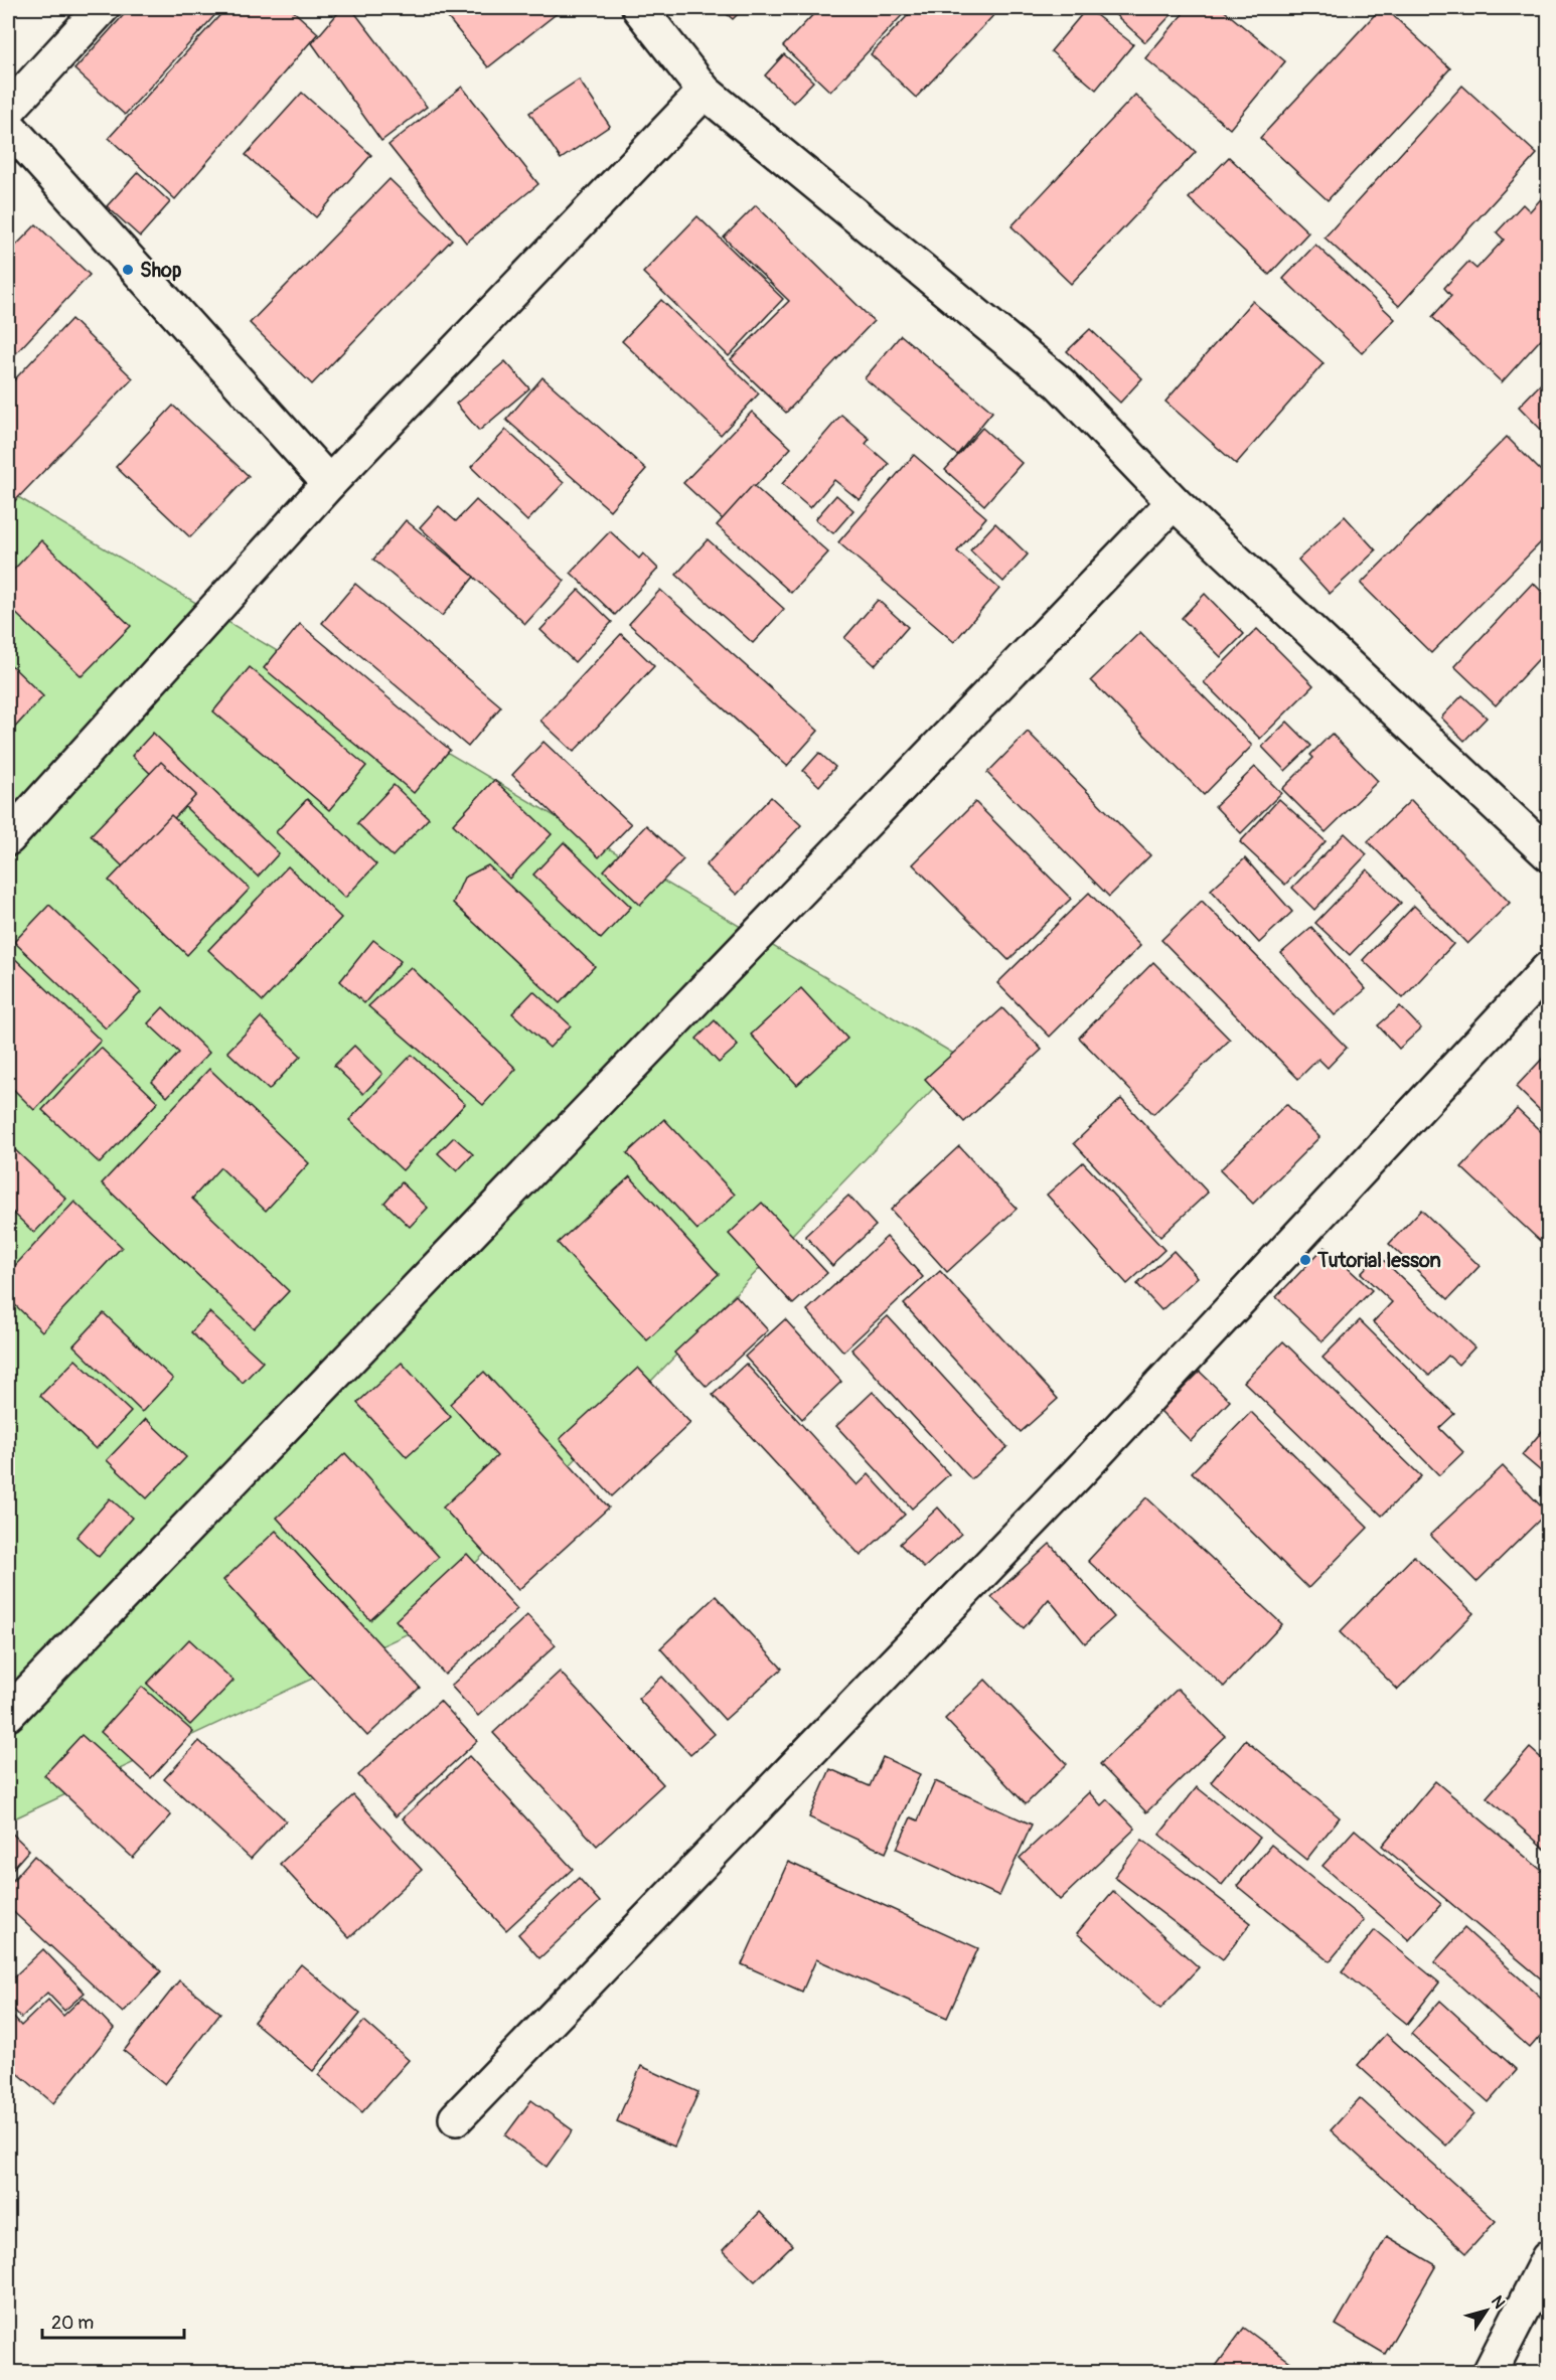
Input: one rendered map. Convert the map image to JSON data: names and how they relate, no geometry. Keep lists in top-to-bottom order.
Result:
{
  "places": ["Shop", "Tutorial lesson"],
  "scale_bar": "20 m",
  "north": "top right"
}
